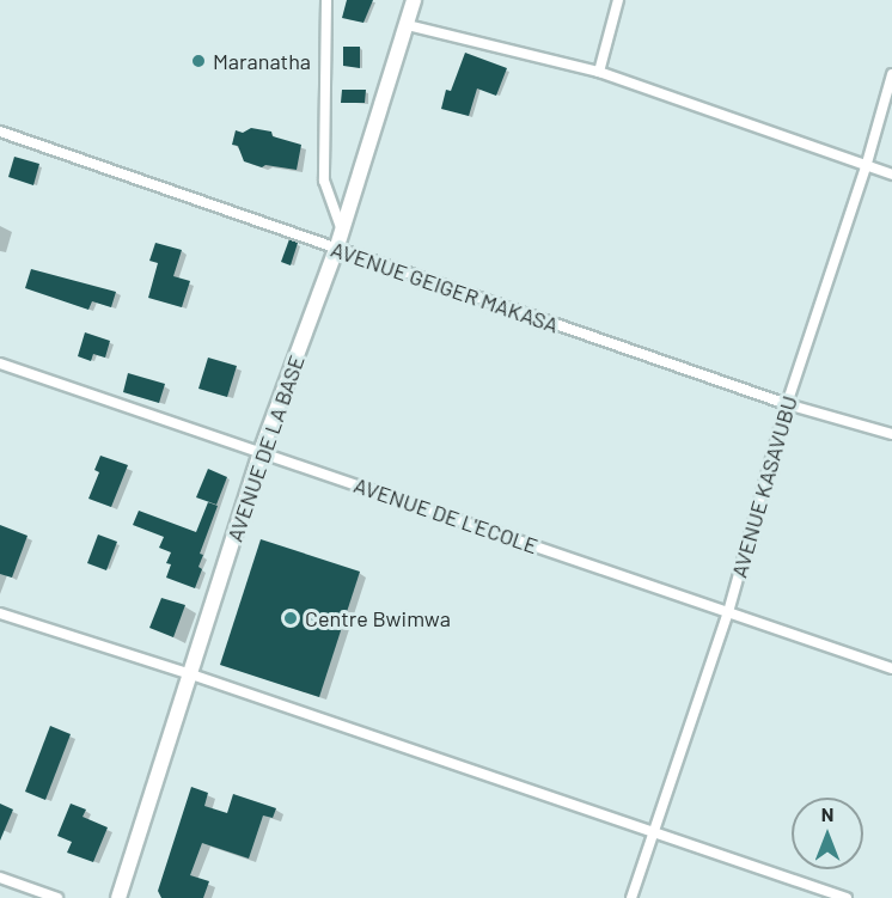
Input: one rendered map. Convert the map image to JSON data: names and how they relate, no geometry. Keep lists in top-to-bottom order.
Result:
{
  "streets": {
    "main road": ["AVENUE DE LA BASE"],
    "street": ["AVENUE GEIGER MAKASA", "AVENUE KASAVUBU", "AVENUE DE L'ECOLE"]
  },
  "crossings": [
    ["AVENUE GEIGER MAKASA", "AVENUE DE LA BASE"],
    ["AVENUE GEIGER MAKASA", "AVENUE KASAVUBU"],
    ["AVENUE DE LA BASE", "AVENUE DE L'ECOLE"],
    ["AVENUE KASAVUBU", "AVENUE DE L'ECOLE"]
  ],
  "places": ["Maranatha", "Centre Bwimwa"],
  "north": "top"
}
